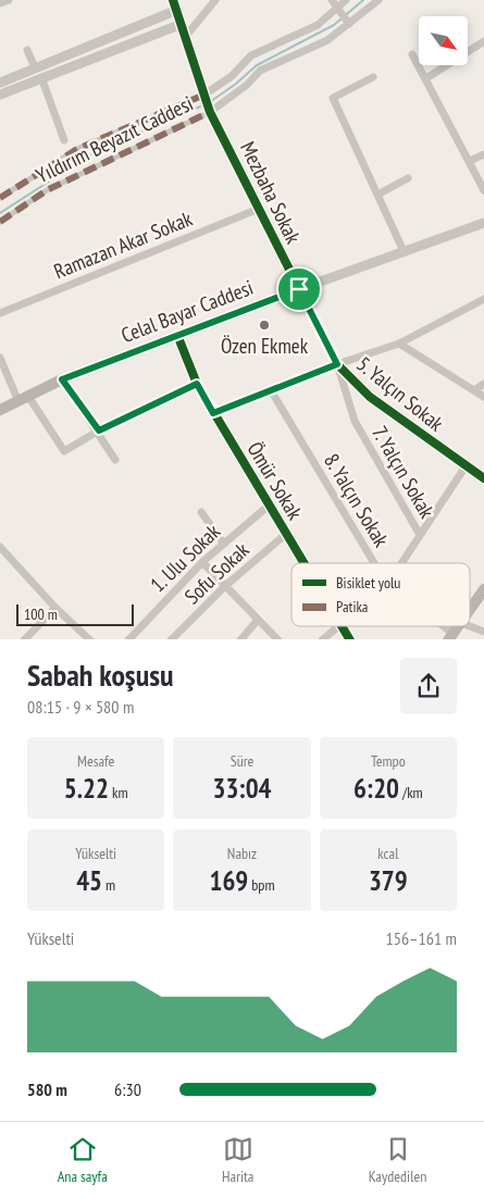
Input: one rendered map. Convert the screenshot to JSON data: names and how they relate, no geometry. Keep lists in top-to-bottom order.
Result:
{
  "streets": {
    "main road": ["Celal Bayar Caddesi"],
    "street": [
      "Yıldırım Beyazıt Caddesi",
      "Mezbaha Sokak",
      "Ramazan Akar Sokak",
      "5. Yalçın Sokak",
      "7. Yalçın Sokak",
      "Ömür Sokak",
      "8. Yalçın Sokak",
      "1. Ulu Sokak",
      "Sofu Sokak"
    ]
  },
  "crossings": [
    ["Yıldırım Beyazıt Caddesi", "Mezbaha Sokak"],
    ["Mezbaha Sokak", "Ramazan Akar Sokak"],
    ["Mezbaha Sokak", "Celal Bayar Caddesi"],
    ["Mezbaha Sokak", "5. Yalçın Sokak"],
    ["Celal Bayar Caddesi", "5. Yalçın Sokak"],
    ["Celal Bayar Caddesi", "Ömür Sokak"],
    ["5. Yalçın Sokak", "7. Yalçın Sokak"],
    ["Ömür Sokak", "1. Ulu Sokak"],
    ["Ömür Sokak", "Sofu Sokak"]
  ],
  "places": ["Özen Ekmek"],
  "legend": ["Bisiklet yolu", "Patika"],
  "scale_bar": "100 m",
  "north": "bottom right",
  "page": {
    "scale": "100 m",
    "heading": ["Sabah koşusu", "08:15 · 9 × 580 m"],
    "stats": [
      ["Mesafe", "5.22 km"],
      ["Süre", "33:04"],
      ["Tempo", "6:20 /km"],
      ["Yükselti", "45 m"],
      ["Nabız", "169 bpm"],
      ["kcal", "379"]
    ],
    "chart": ["Yükselti", "156–161 m"],
    "list": [
      {
        "name": "580 m",
        "note": "6:30"
      }
    ],
    "tabs": ["Ana sayfa", "Harita", "Kaydedilen"]
  }
}
